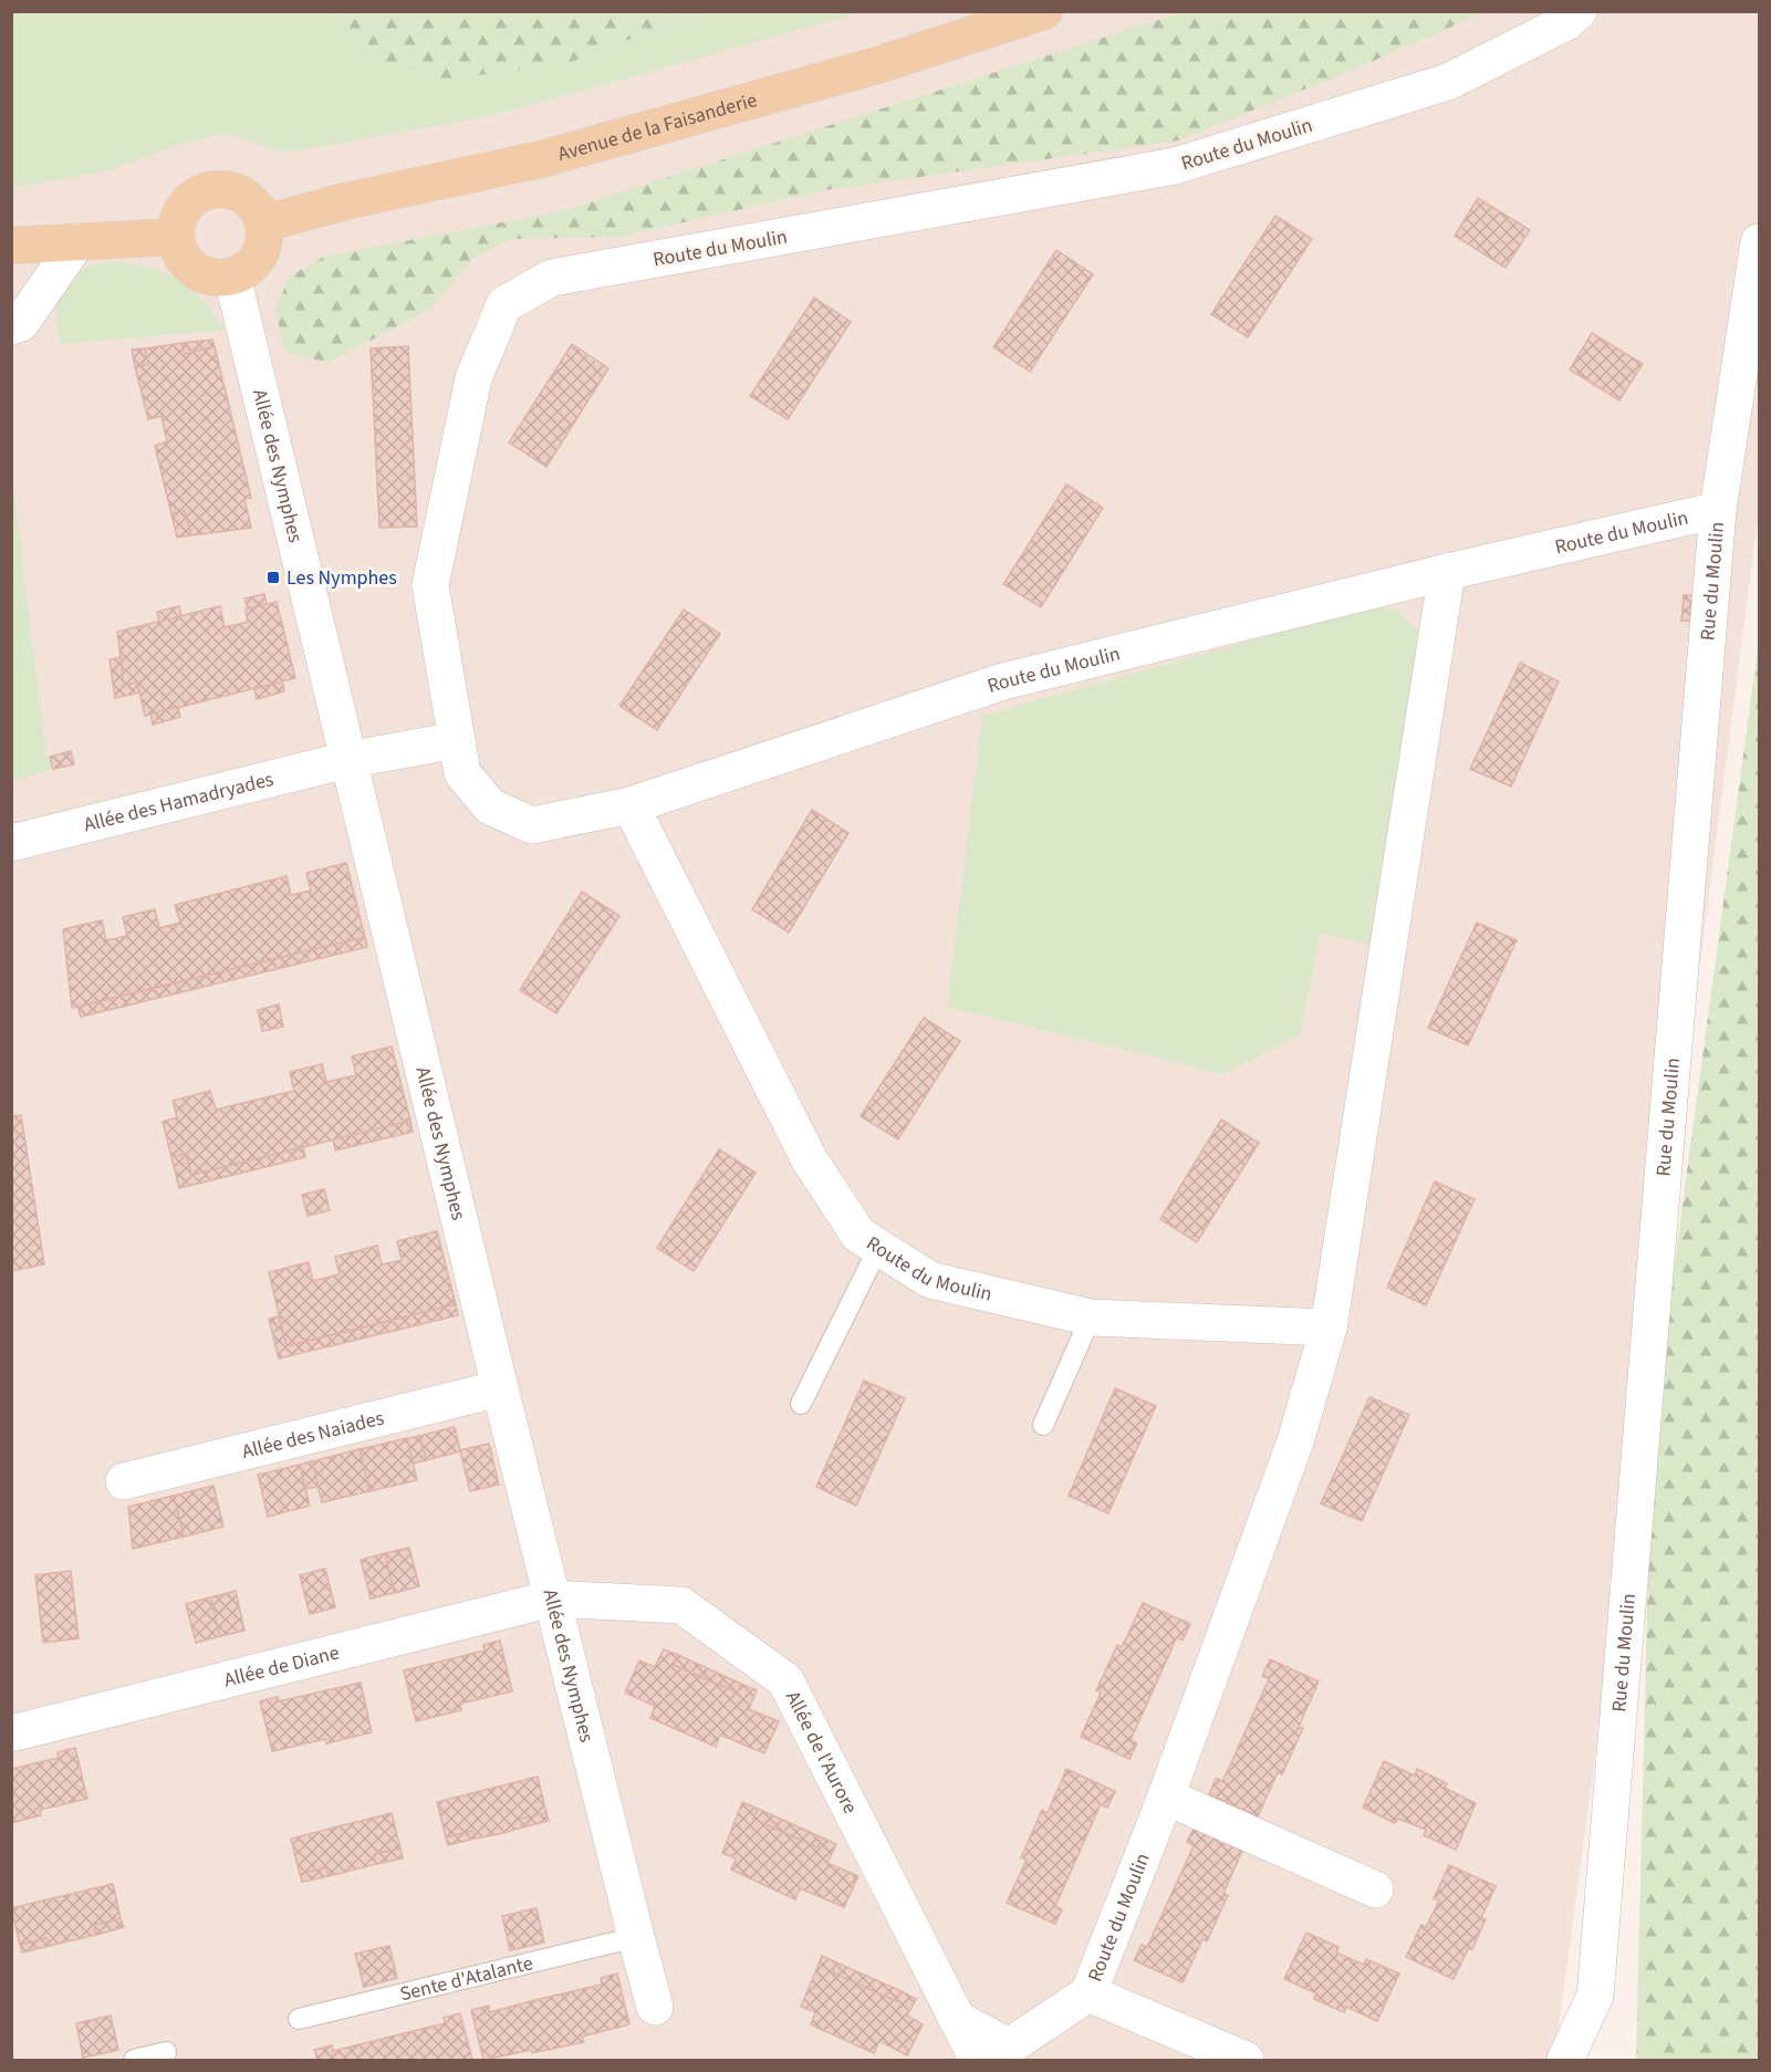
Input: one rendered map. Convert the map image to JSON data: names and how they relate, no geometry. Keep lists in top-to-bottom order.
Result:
{
  "streets": {
    "main road": ["Avenue de la Faisanderie"],
    "street": [
      "Route du Moulin",
      "Allée des Nymphes",
      "Rue du Moulin",
      "Allée des Hamadryades",
      "Allée des Naiades",
      "Allée de Diane",
      "Allée de l'Aurore"
    ],
    "lane": ["Sente d'Atalante"]
  },
  "crossings": [
    ["Avenue de la Faisanderie", "Allée des Nymphes"],
    ["Route du Moulin", "Rue du Moulin"],
    ["Route du Moulin", "Allée des Hamadryades"],
    ["Allée des Nymphes", "Allée des Hamadryades"],
    ["Allée des Nymphes", "Allée des Naiades"],
    ["Allée des Nymphes", "Allée de Diane"],
    ["Allée des Nymphes", "Allée de l'Aurore"],
    ["Allée des Nymphes", "Sente d'Atalante"],
    ["Allée de Diane", "Allée de l'Aurore"]
  ],
  "places": {
    "transit": ["Les Nymphes"]
  }
}
